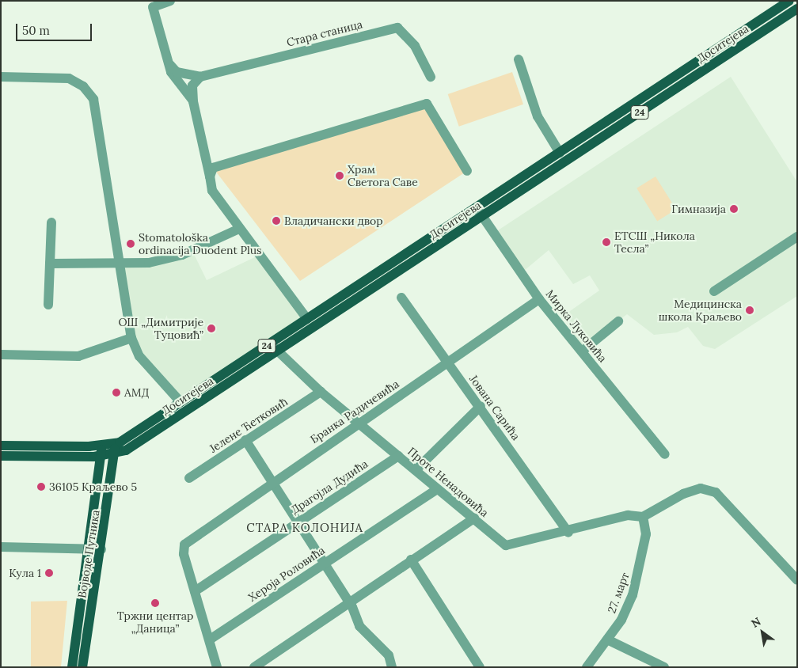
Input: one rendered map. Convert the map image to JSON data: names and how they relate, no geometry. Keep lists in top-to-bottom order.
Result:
{
  "streets": {
    "main road": ["Доситејева", "24", "Војводе Путника"],
    "street": [
      "Стара станица",
      "Мирка Луковића",
      "Јована Сарића",
      "Бранка Радичевића",
      "Јелене Ћетковић",
      "Проте Ненадовића",
      "Драгојла Дудића",
      "Хероја Роловића",
      "27. март"
    ]
  },
  "crossings": [
    ["Доситејева", "24"],
    ["Доситејева", "Мирка Луковића"],
    ["Доситејева", "Проте Ненадовића"],
    ["Доситејева", "Војводе Путника"],
    ["24", "Војводе Путника"],
    ["Мирка Луковића", "Бранка Радичевића"],
    ["Јована Сарића", "Бранка Радичевића"],
    ["Јована Сарића", "Проте Ненадовића"],
    ["Бранка Радичевића", "Проте Ненадовића"],
    ["Бранка Радичевића", "Драгојла Дудића"],
    ["Јелене Ћетковић", "Проте Ненадовића"],
    ["Проте Ненадовића", "Драгојла Дудића"],
    ["Проте Ненадовића", "Хероја Роловића"],
    ["Проте Ненадовића", "27. март"]
  ],
  "districts": ["СТАРА КОЛОНИЈА"],
  "places": [
    "Храм Светога Саве",
    "Гимназија",
    "Владичански двор",
    "ЕТСШ „Никола Тесла”",
    "Stomatološka ordinacija Duodent Plus",
    "Медицинска школа Краљево",
    "ОШ „Димитрије Туцовић”",
    "АМД",
    "36105 Краљево 5",
    "Кула 1",
    "Тржни центар „Даница”"
  ],
  "scale_bar": "50 m",
  "north": "top left"
}
